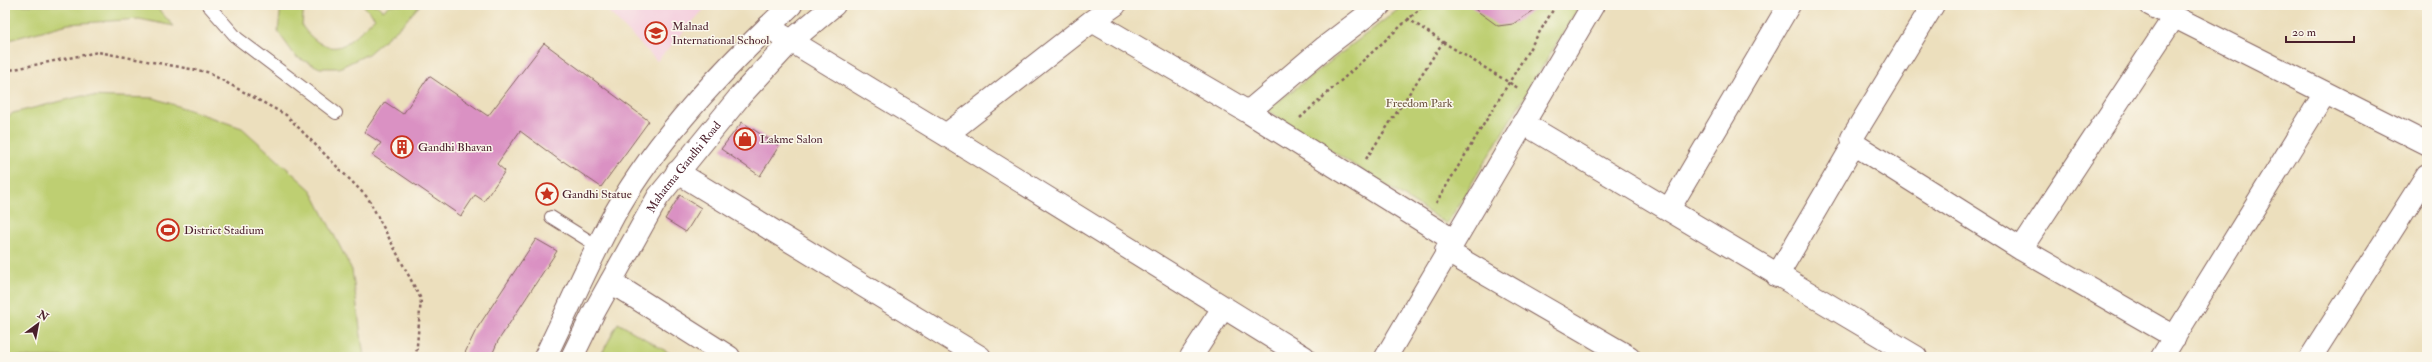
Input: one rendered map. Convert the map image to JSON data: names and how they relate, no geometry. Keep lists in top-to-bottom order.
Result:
{
  "streets": {
    "street": ["Mahatma Gandhi Road"]
  },
  "parks": ["Freedom Park"],
  "places": {
    "school or university": ["Malnad International School"],
    "shop": ["Lakme Salon"],
    "building": ["Gandhi Bhavan"],
    "place": ["Gandhi Statue"],
    "sports": ["District Stadium"]
  },
  "scale_bar": "20 m",
  "north": "top right"
}
